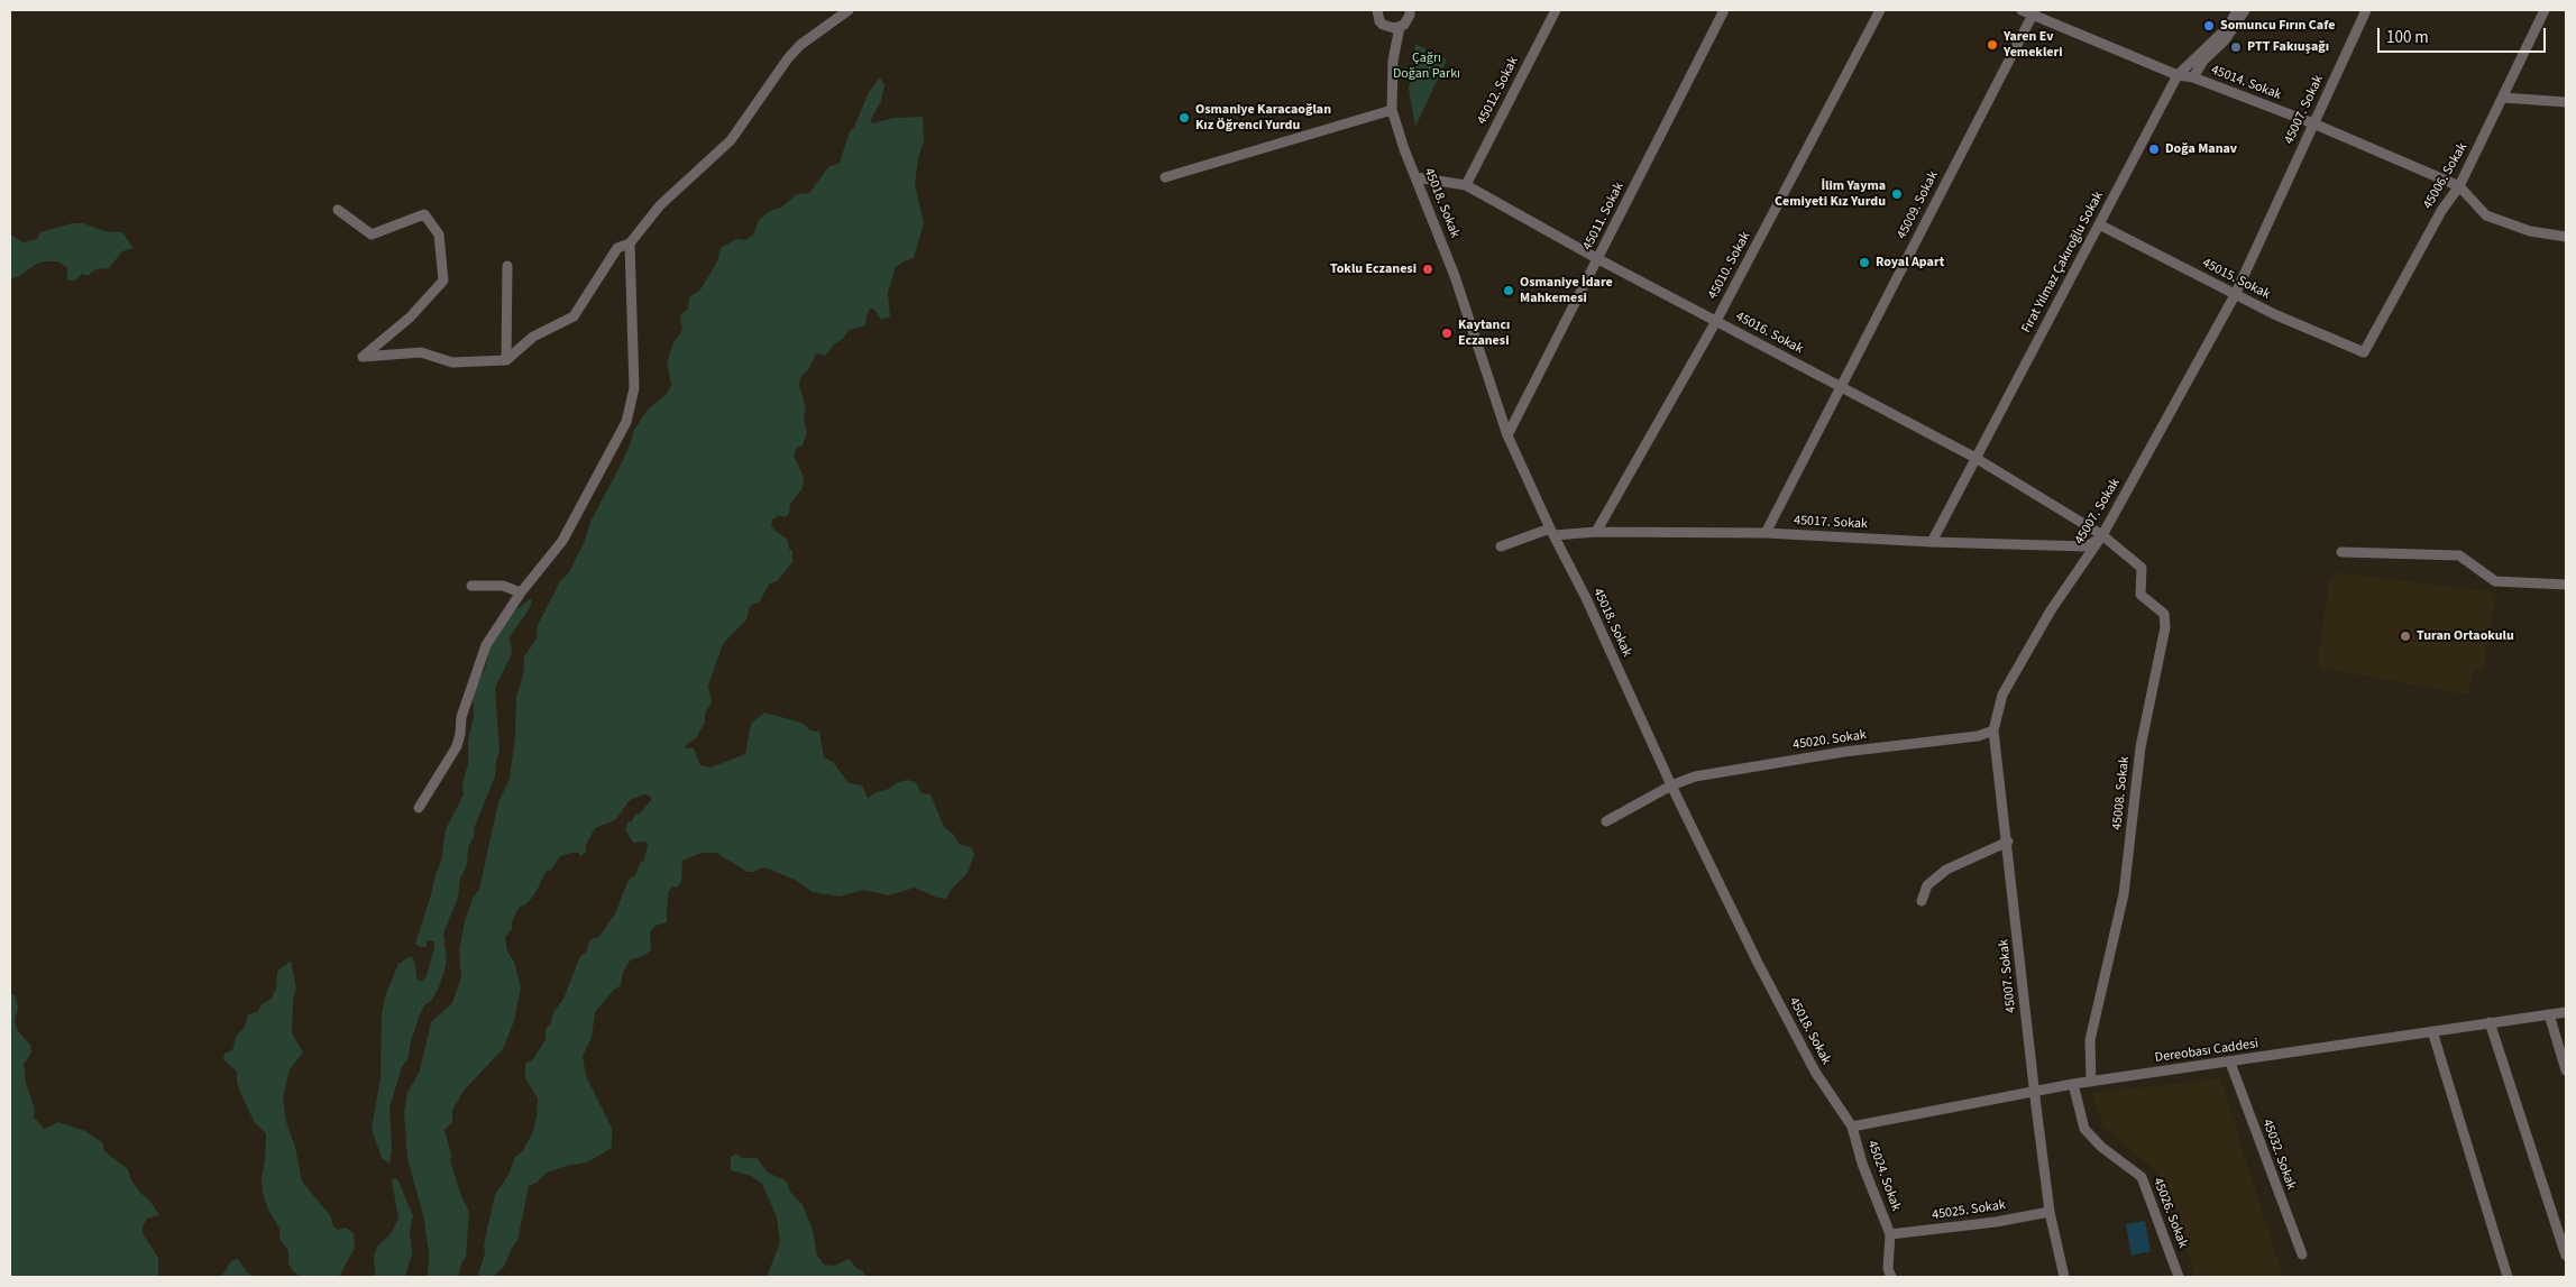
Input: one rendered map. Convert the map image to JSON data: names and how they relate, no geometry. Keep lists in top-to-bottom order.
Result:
{
  "streets": {
    "street": [
      "45014. Sokak",
      "45012. Sokak",
      "45007. Sokak",
      "45006. Sokak",
      "45018. Sokak",
      "45009. Sokak",
      "45011. Sokak",
      "Fırat Yılmaz Çakıroğlu Sokak",
      "45010. Sokak",
      "45015. Sokak",
      "45016. Sokak",
      "45017. Sokak",
      "45020. Sokak",
      "45008. Sokak",
      "Dereobası Caddesi",
      "45032. Sokak",
      "45024. Sokak",
      "45025. Sokak",
      "45026. Sokak"
    ]
  },
  "crossings": [
    ["45014. Sokak", "45007. Sokak"],
    ["45014. Sokak", "45006. Sokak"],
    ["45014. Sokak", "45009. Sokak"],
    ["45014. Sokak", "Fırat Yılmaz Çakıroğlu Sokak"],
    ["45012. Sokak", "45016. Sokak"],
    ["45007. Sokak", "45015. Sokak"],
    ["45007. Sokak", "45016. Sokak"],
    ["45007. Sokak", "45017. Sokak"],
    ["45007. Sokak", "45020. Sokak"],
    ["45007. Sokak", "45008. Sokak"],
    ["45007. Sokak", "Dereobası Caddesi"],
    ["45006. Sokak", "45015. Sokak"],
    ["45018. Sokak", "45011. Sokak"],
    ["45018. Sokak", "45016. Sokak"],
    ["45018. Sokak", "45017. Sokak"],
    ["45018. Sokak", "45020. Sokak"],
    ["45018. Sokak", "Dereobası Caddesi"],
    ["45018. Sokak", "45024. Sokak"],
    ["45009. Sokak", "45016. Sokak"],
    ["45009. Sokak", "45017. Sokak"],
    ["45011. Sokak", "45016. Sokak"],
    ["Fırat Yılmaz Çakıroğlu Sokak", "45015. Sokak"],
    ["Fırat Yılmaz Çakıroğlu Sokak", "45016. Sokak"],
    ["Fırat Yılmaz Çakıroğlu Sokak", "45017. Sokak"],
    ["45010. Sokak", "45016. Sokak"],
    ["45010. Sokak", "45017. Sokak"],
    ["45016. Sokak", "45017. Sokak"],
    ["45016. Sokak", "45008. Sokak"],
    ["45017. Sokak", "45008. Sokak"],
    ["45008. Sokak", "Dereobası Caddesi"],
    ["Dereobası Caddesi", "45032. Sokak"],
    ["Dereobası Caddesi", "45024. Sokak"],
    ["Dereobası Caddesi", "45026. Sokak"],
    ["45024. Sokak", "45025. Sokak"]
  ],
  "parks": ["Çağrı Doğan Parkı"],
  "places": [
    "Somuncu Fırın Cafe",
    "Yaren Ev Yemekleri",
    "PTT Fakıuşağı",
    "Osmaniye Karacaoğlan Kız Öğrenci Yurdu",
    "Doğa Manav",
    "İlim Yayma Cemiyeti Kız Yurdu",
    "Royal Apart",
    "Toklu Eczanesi",
    "Osmaniye İdare Mahkemesi",
    "Kaytancı Eczanesi",
    "Turan Ortaokulu"
  ],
  "scale_bar": "100 m"
}
